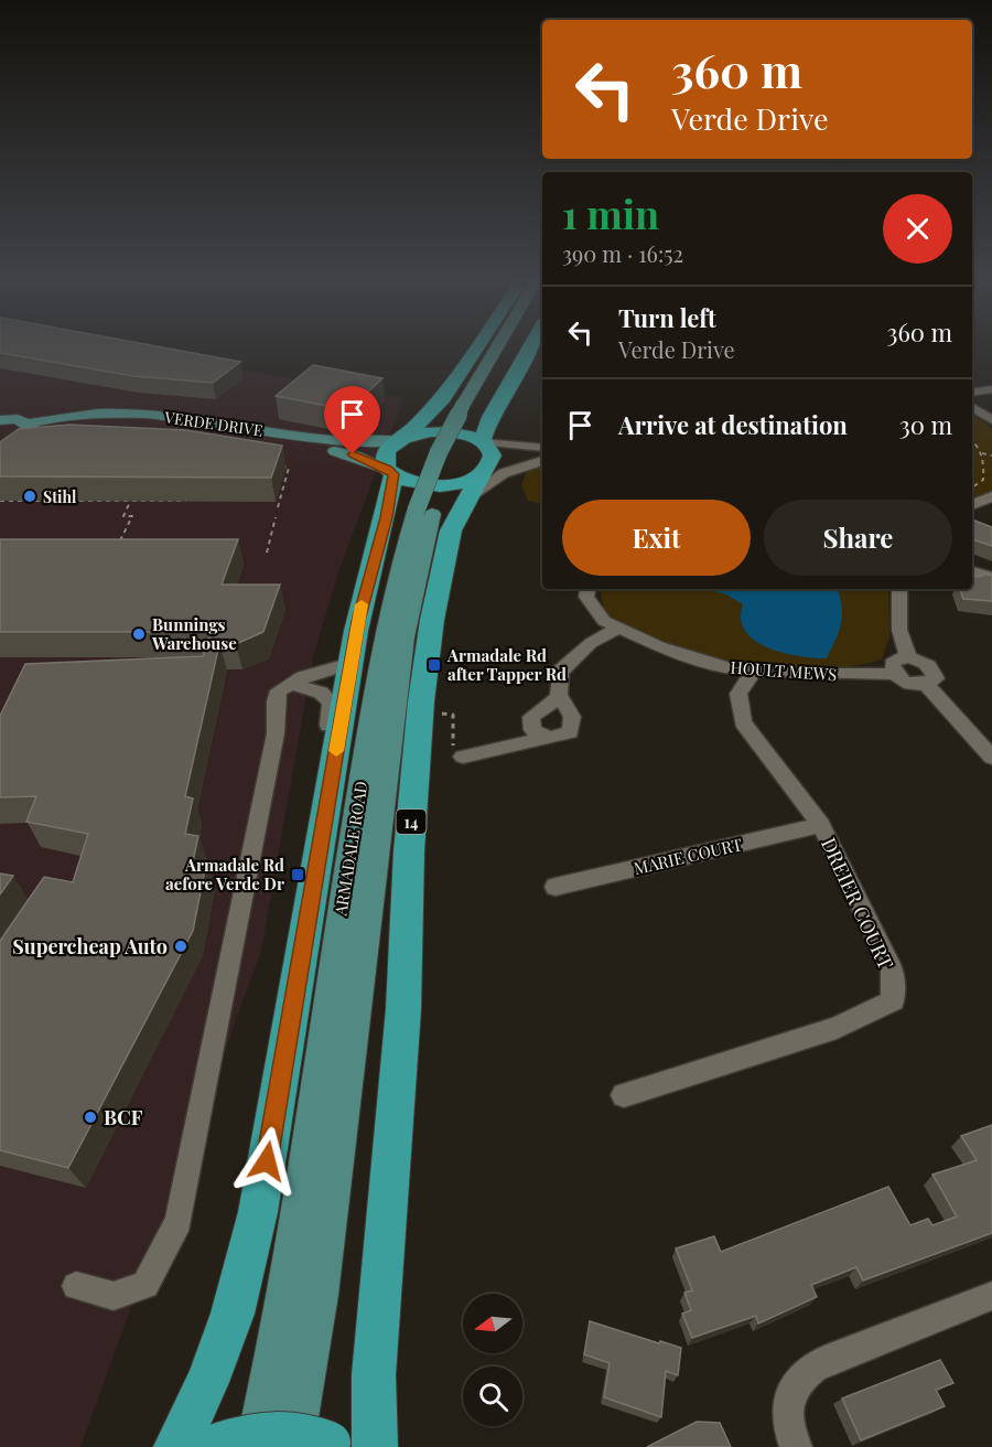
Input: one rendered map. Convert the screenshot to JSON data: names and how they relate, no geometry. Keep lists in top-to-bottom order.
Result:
{
  "streets": {
    "highway": ["14", "ARMADALE ROAD"],
    "main road": ["VERDE DRIVE"],
    "street": ["HOULT MEWS", "MARIE COURT", "DREIER COURT"]
  },
  "crossings": [
    ["VERDE DRIVE", "ARMADALE ROAD"],
    ["HOULT MEWS", "DREIER COURT"],
    ["MARIE COURT", "DREIER COURT"]
  ],
  "places": {
    "other": [
      "Stihl",
      "Bunnings Warehouse",
      "Supercheap Auto",
      "BCF"
    ],
    "transit": ["Armadale Rd after Tapper Rd", "Armadale Rd aefore Verde Dr"]
  },
  "north": "left",
  "page": {
    "turn": ["360 m", "Verde Drive"],
    "heading": ["1 min", "390 m · 16:52"],
    "list": [
      {
        "name": "Turn left",
        "note": "Verde Drive",
        "value": "360 m"
      },
      {
        "name": "Arrive at destination",
        "value": "30 m"
      }
    ],
    "buttons": ["Exit", "Share"]
  }
}
